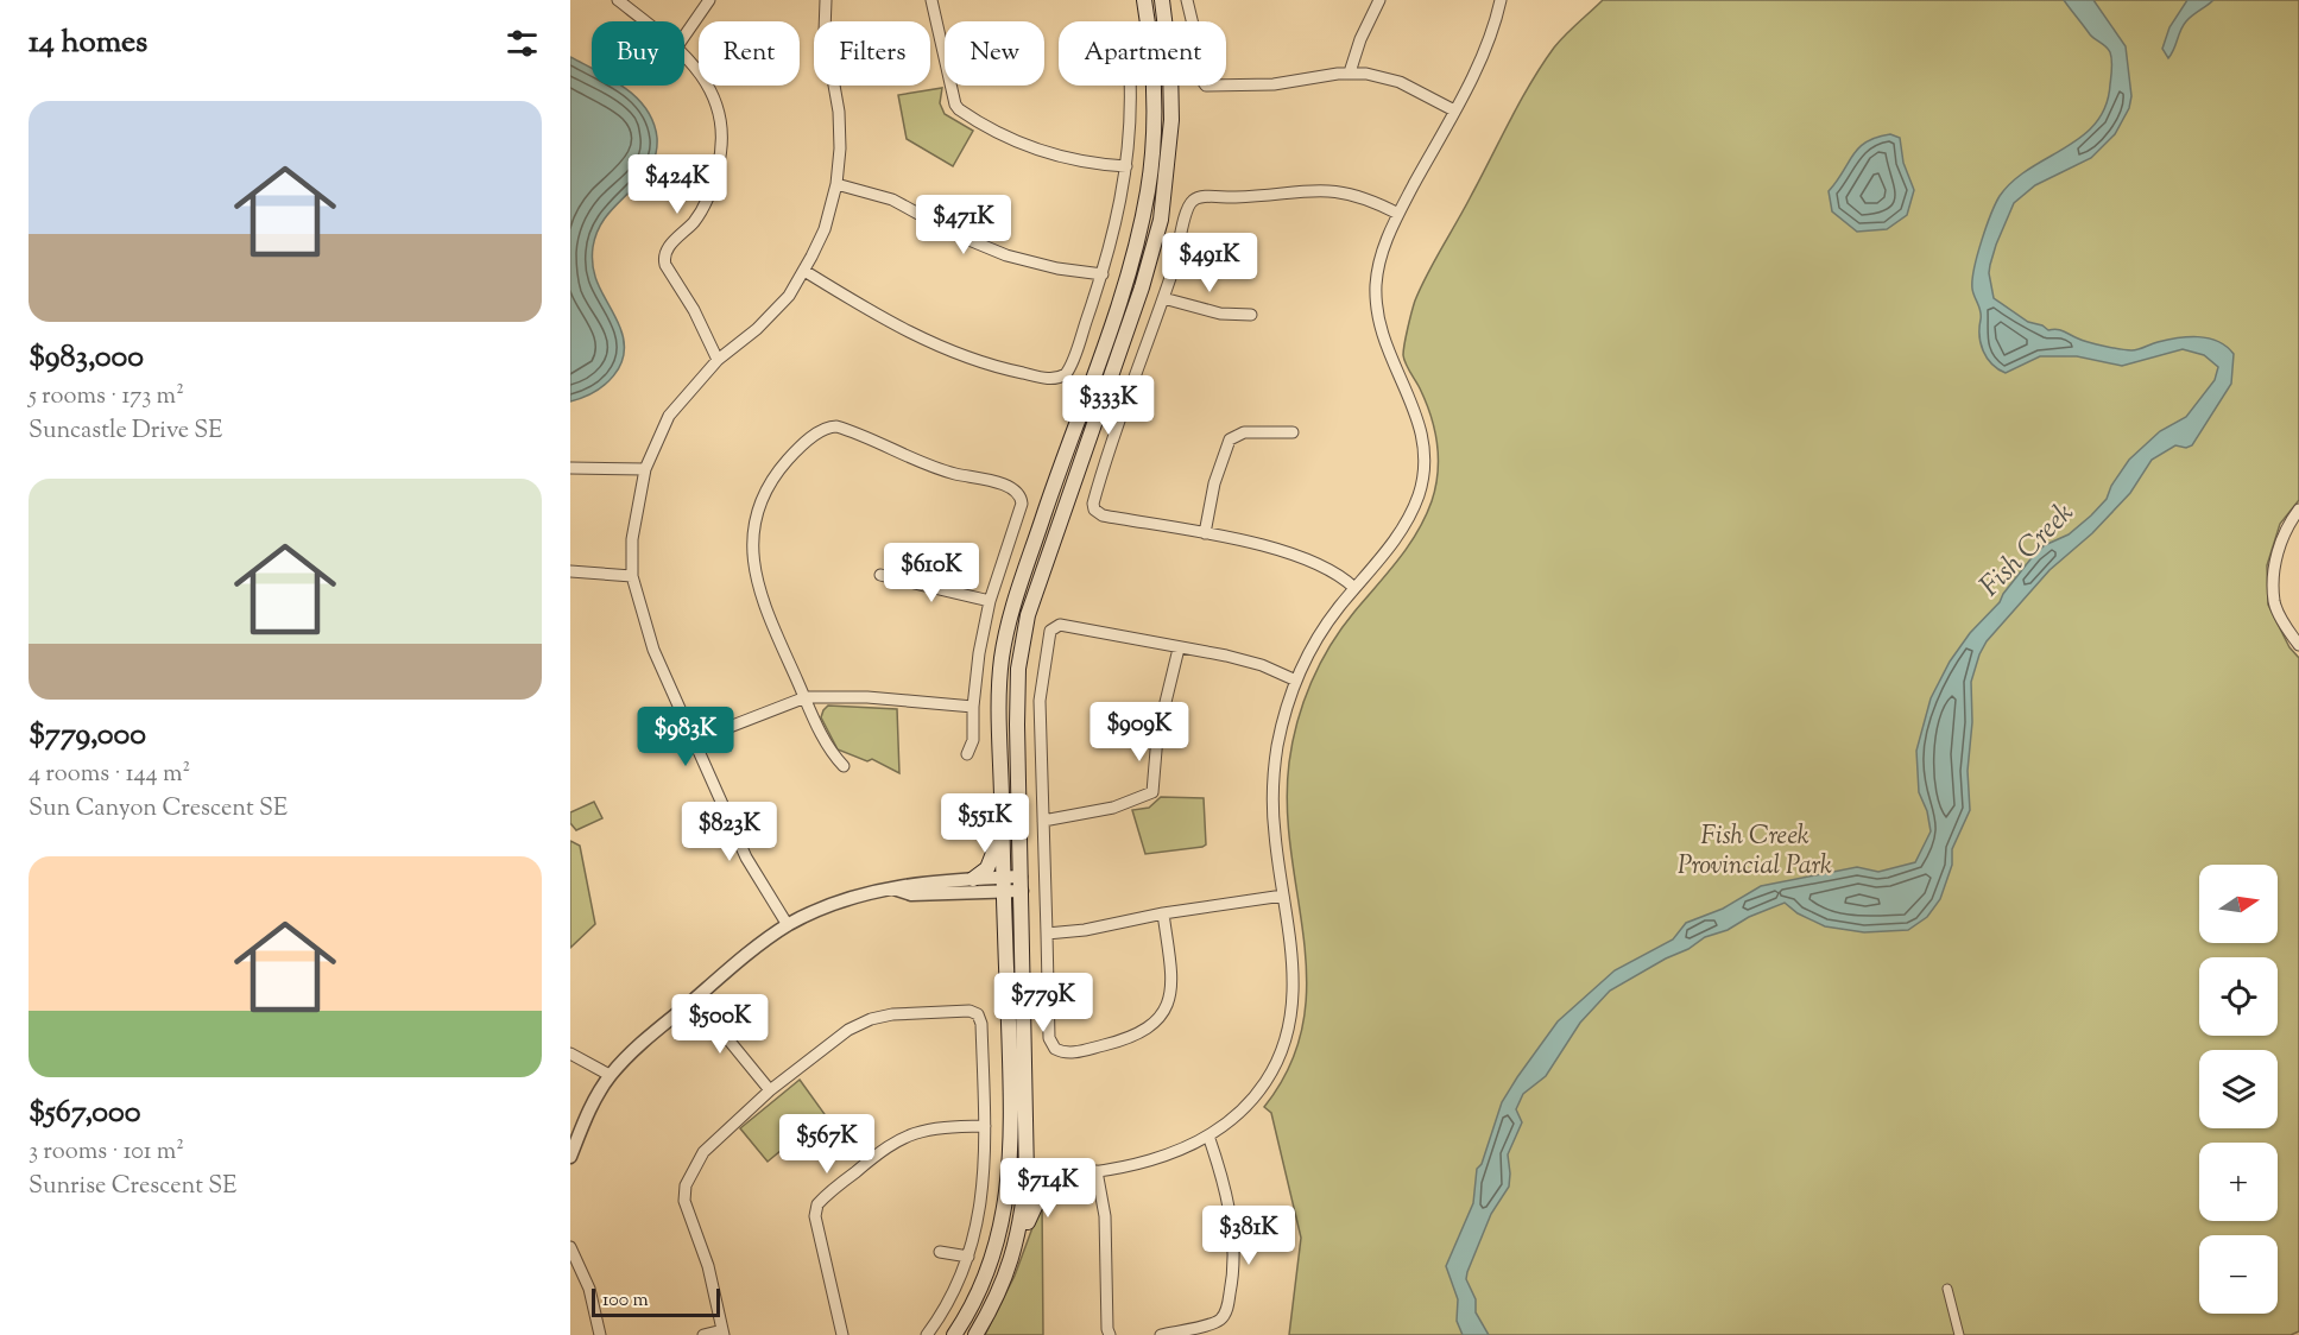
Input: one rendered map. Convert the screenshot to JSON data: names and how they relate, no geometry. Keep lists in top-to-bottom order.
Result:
{
  "water": ["Fish Creek"],
  "parks": ["Fish Creek Provincial Park"],
  "scale_bar": "100 m",
  "north": "right",
  "page": {
    "heading": "14 homes",
    "chip": [
      "Buy",
      "Rent",
      "Filters",
      "New",
      "Apartment"
    ],
    "list": [
      {
        "name": "$983,000",
        "note": "5 rooms · 173 m² · Suncastle Drive SE"
      },
      {
        "name": "$779,000",
        "note": "4 rooms · 144 m² · Sun Canyon Crescent SE"
      },
      {
        "name": "$567,000",
        "note": "3 rooms · 101 m² · Sunrise Crescent SE"
      }
    ],
    "price": [
      "$424K",
      "$471K",
      "$491K",
      "$333K",
      "$610K",
      "$909K",
      "$983K",
      "$551K",
      "$823K",
      "$779K",
      "$500K",
      "$567K",
      "$714K",
      "$381K"
    ],
    "map_buttons": ["+", "−"],
    "scale": "100 m"
  }
}
